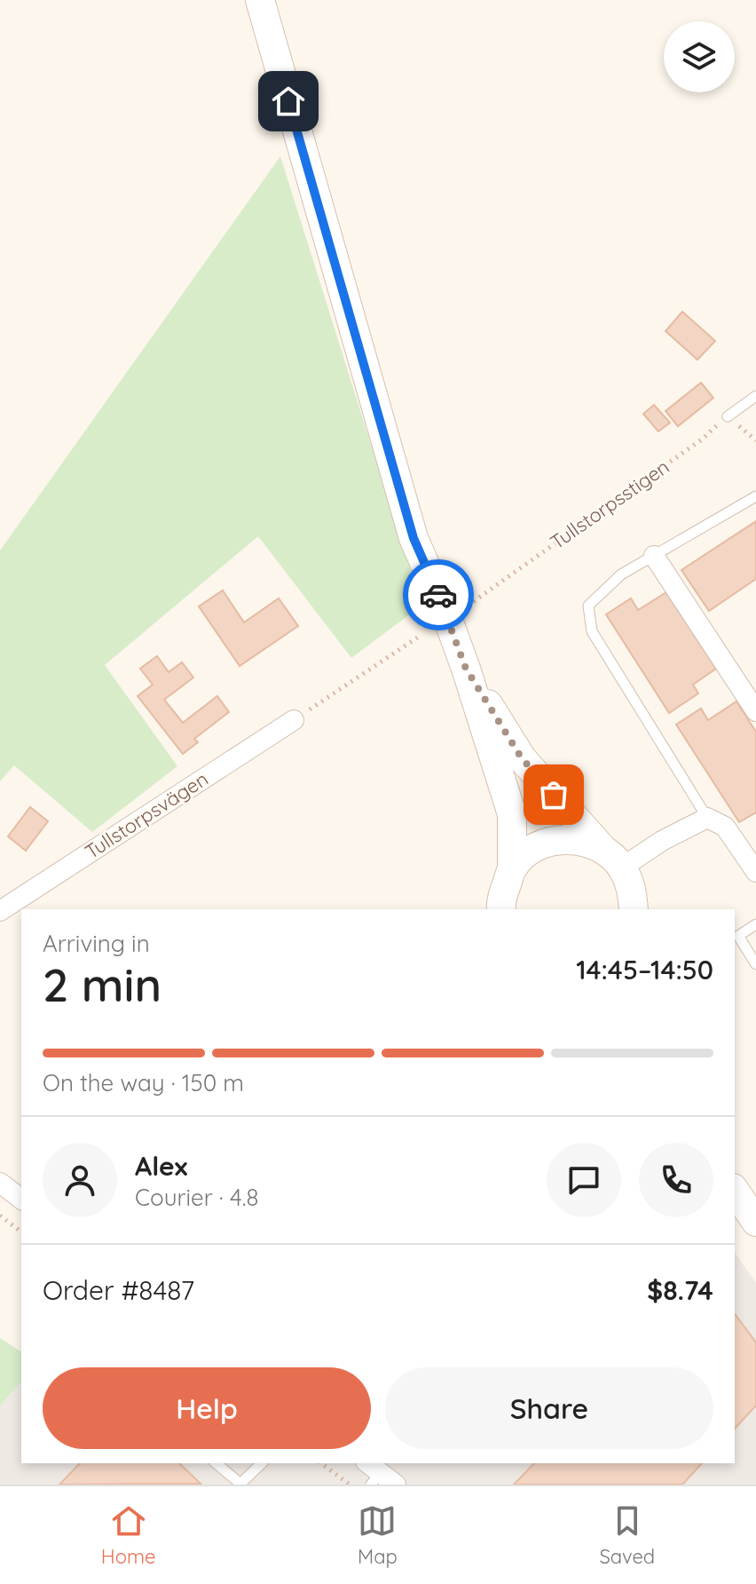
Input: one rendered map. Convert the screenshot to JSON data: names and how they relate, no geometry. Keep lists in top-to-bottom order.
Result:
{
  "streets": {
    "street": ["Tullstorpsvägen"],
    "path": ["Tullstorpsstigen"]
  },
  "page": {
    "heading": ["2 min", "Arriving in", "14:45–14:50"],
    "panel": [
      "Alex",
      "Courier · 4.8",
      "Order #8487",
      "$8.74"
    ],
    "bar": "On the way · 150 m",
    "buttons": ["Help", "Share"],
    "tabs": ["Home", "Map", "Saved"]
  }
}
